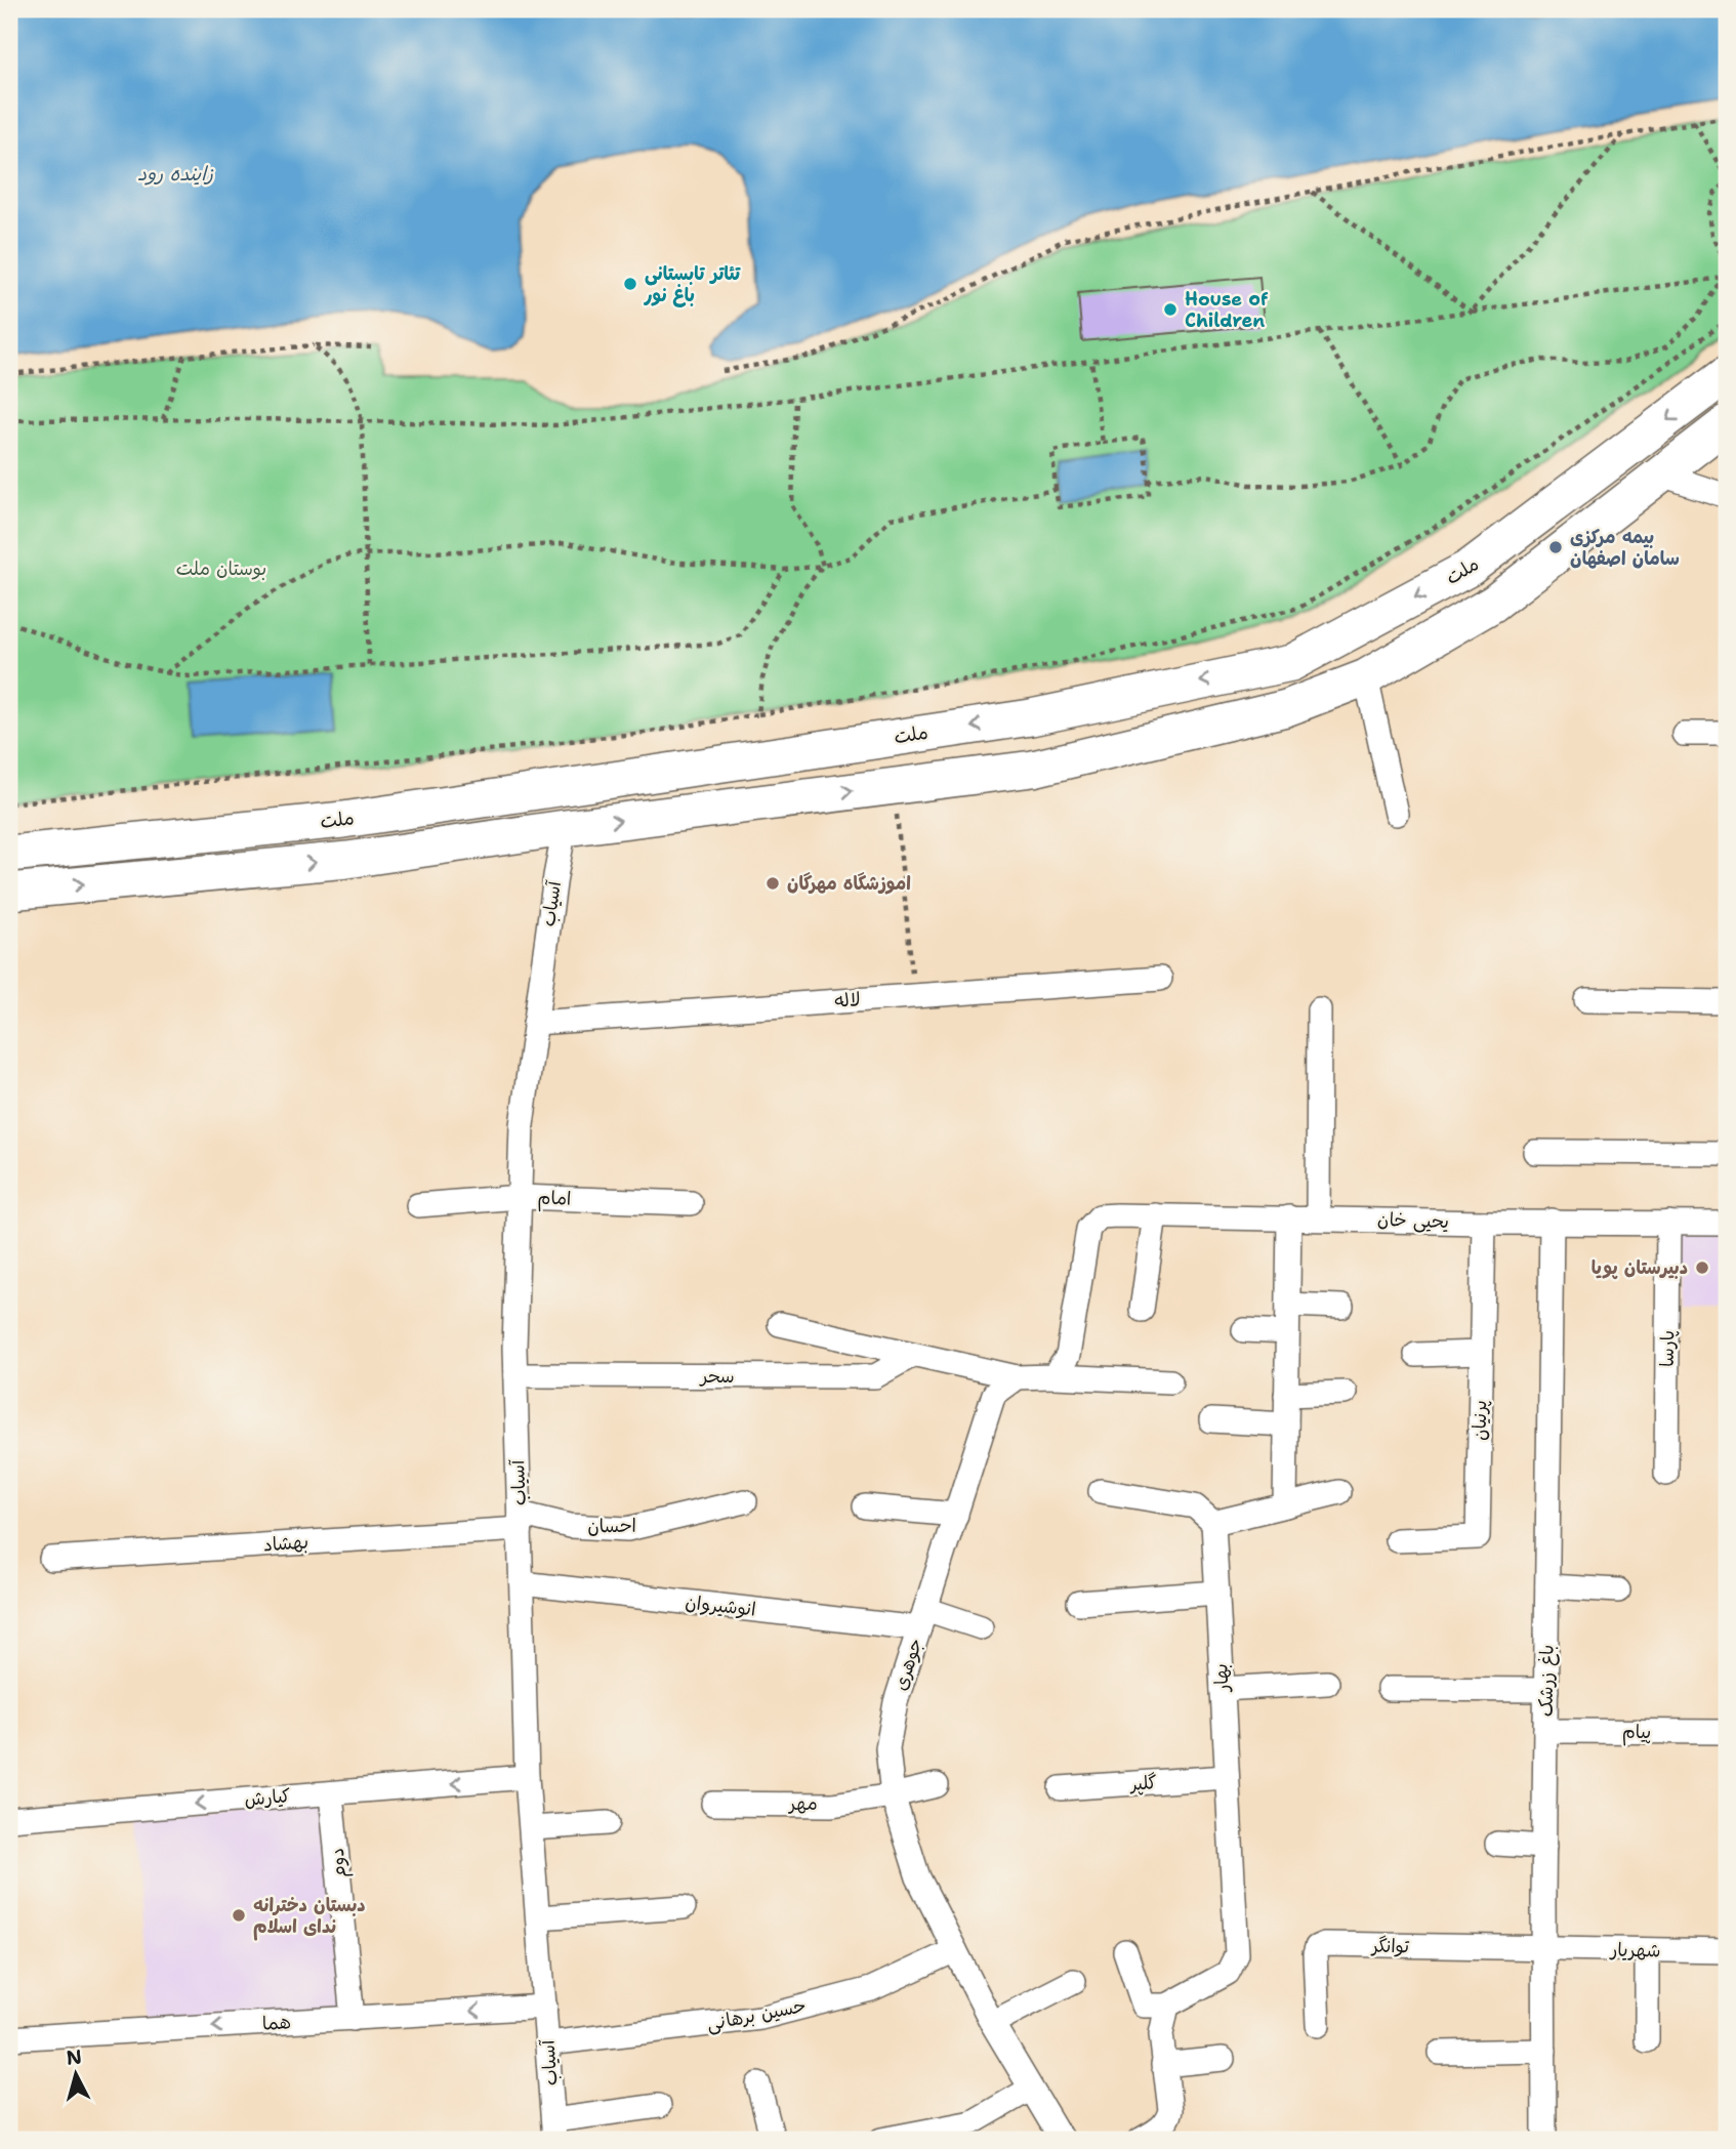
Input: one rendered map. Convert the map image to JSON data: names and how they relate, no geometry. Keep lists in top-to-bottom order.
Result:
{
  "streets": {
    "main road": ["ملت"],
    "street": [
      "آسیاب",
      "لاله",
      "امام",
      "یحیی خان",
      "پارسا",
      "سحر",
      "پرنیان",
      "احسان",
      "بهشاد",
      "انوشیروان",
      "جوهری",
      "بهار",
      "باغ زرشک",
      "پیام",
      "گلپر",
      "کیارش",
      "مهر",
      "دوم",
      "توانگر",
      "شهریار",
      "حسین برهانی",
      "هما"
    ]
  },
  "crossings": [
    ["آسیاب", "لاله"],
    ["آسیاب", "امام"],
    ["آسیاب", "سحر"],
    ["آسیاب", "احسان"],
    ["آسیاب", "بهشاد"],
    ["آسیاب", "انوشیروان"],
    ["آسیاب", "کیارش"],
    ["آسیاب", "حسین برهانی"],
    ["آسیاب", "هما"],
    ["یحیی خان", "پارسا"],
    ["یحیی خان", "پرنیان"],
    ["یحیی خان", "باغ زرشک"],
    ["احسان", "بهشاد"],
    ["انوشیروان", "جوهری"],
    ["جوهری", "مهر"],
    ["جوهری", "حسین برهانی"],
    ["بهار", "گلپر"],
    ["باغ زرشک", "پیام"],
    ["باغ زرشک", "توانگر"],
    ["باغ زرشک", "شهریار"],
    ["کیارش", "دوم"],
    ["دوم", "هما"],
    ["توانگر", "شهریار"]
  ],
  "one_way": ["کیارش", "هما"],
  "water": ["زاینده رود"],
  "parks": ["بوستان ملت"],
  "places": [
    "تئاتر تابستانی باغ نور",
    "House of Children",
    "بیمه مرکزی سامان اصفهان",
    "اموزشگاه مهرگان",
    "دبیرستان پویا",
    "دبستان دخترانه ندای اسلام"
  ],
  "north": "top"
}
